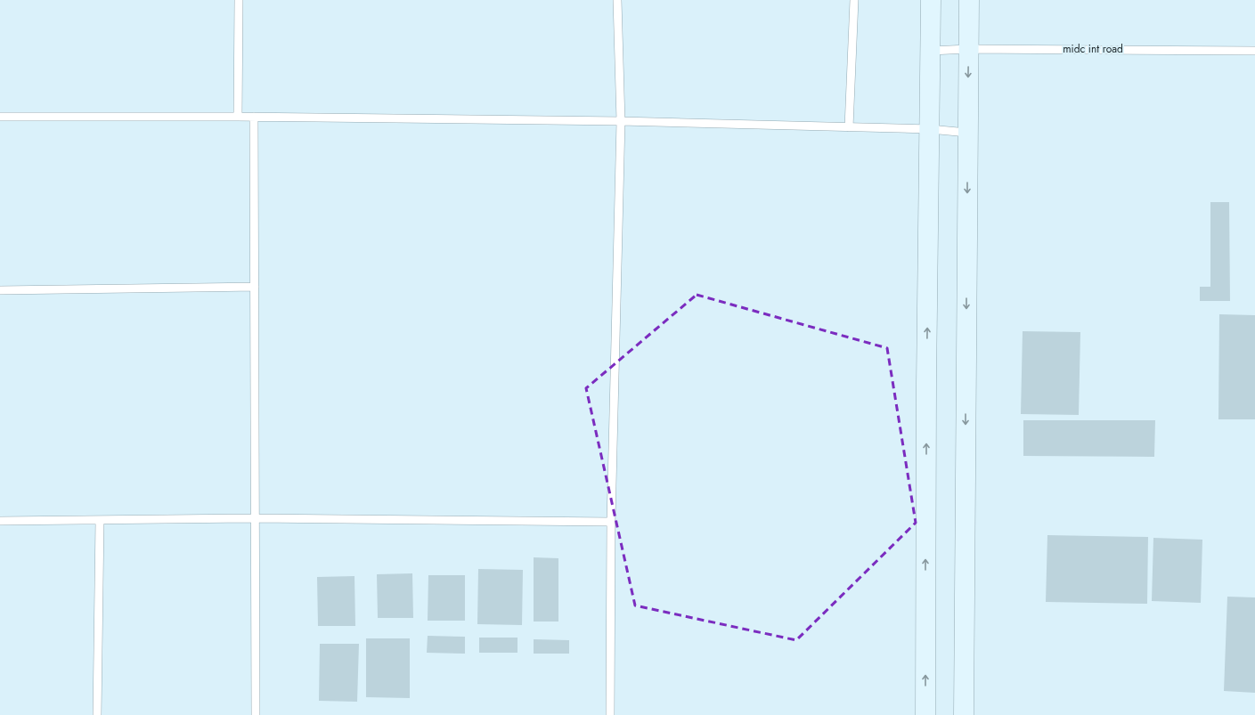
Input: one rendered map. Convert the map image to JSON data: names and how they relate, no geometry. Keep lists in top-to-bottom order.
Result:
{
  "streets": {
    "lane": ["midc int road"]
  }
}
